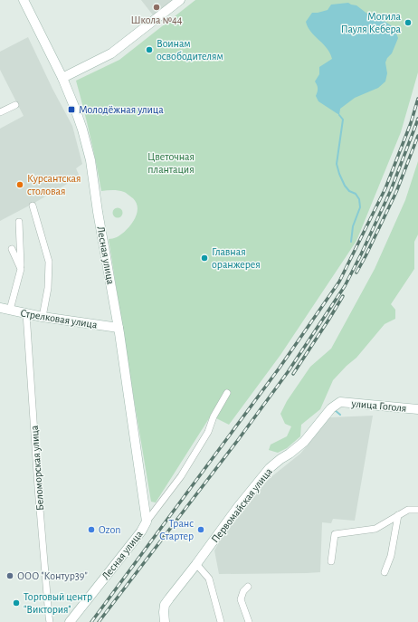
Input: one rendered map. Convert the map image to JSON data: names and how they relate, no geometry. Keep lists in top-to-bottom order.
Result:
{
  "streets": {
    "street": [
      "Лесная улица",
      "Стрелковая улица",
      "улица Гоголя",
      "Беломорская улица",
      "Первомайская улица"
    ]
  },
  "crossings": [
    ["Лесная улица", "Стрелковая улица"],
    ["Стрелковая улица", "Беломорская улица"],
    ["улица Гоголя", "Первомайская улица"]
  ],
  "parks": ["Цветочная плантация"],
  "places": {
    "other": [
      "Школа №44",
      "Могила Пауля Кебера",
      "Воинам освободителям",
      "Курсантская столовая",
      "Главная оранжерея",
      "Ozon",
      "Транс Стартер",
      "ООО \"Контур39\"",
      "Торговый центр \"Виктория\""
    ],
    "transit": ["Молодёжная улица"]
  }
}
